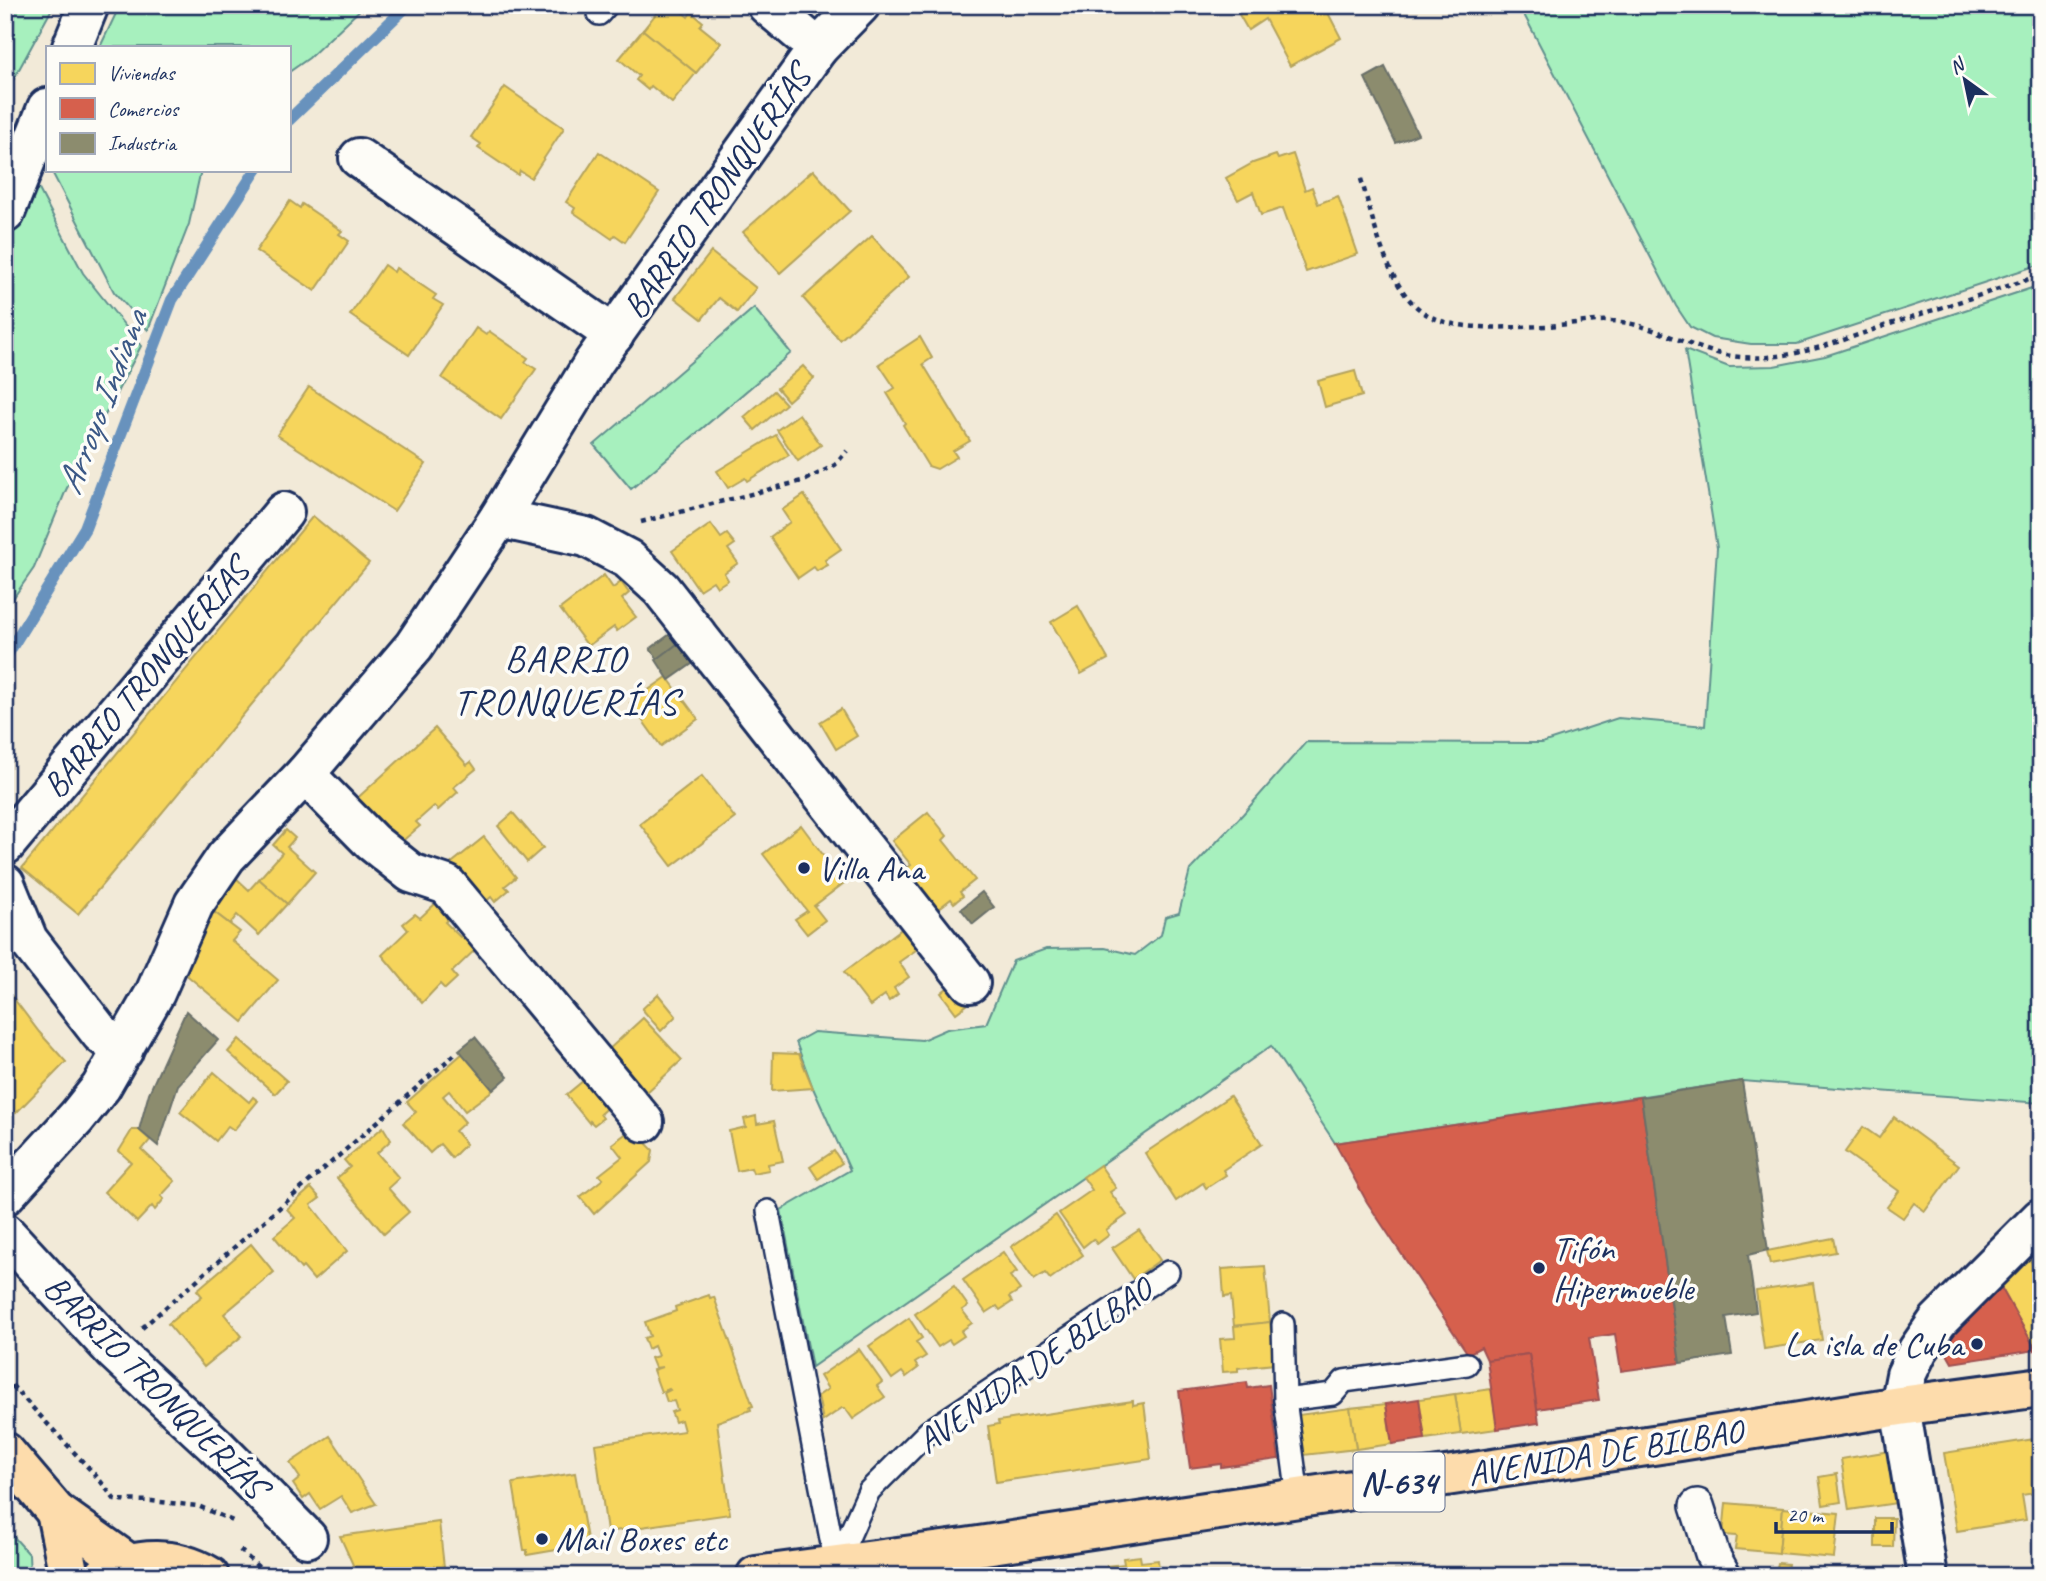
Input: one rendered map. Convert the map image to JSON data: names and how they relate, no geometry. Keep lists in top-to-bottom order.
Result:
{
  "streets": {
    "main road": ["AVENIDA DE BILBAO", "N-634"],
    "street": ["BARRIO TRONQUERÍAS"]
  },
  "districts": ["BARRIO TRONQUERÍAS"],
  "water": ["Arroyo Indiana"],
  "places": [
    "Villa Ana",
    "Tifón Hipermueble",
    "La isla de Cuba",
    "Mail Boxes etc"
  ],
  "legend": ["Viviendas", "Comercios", "Industria"],
  "scale_bar": "20 m",
  "north": "top left"
}
